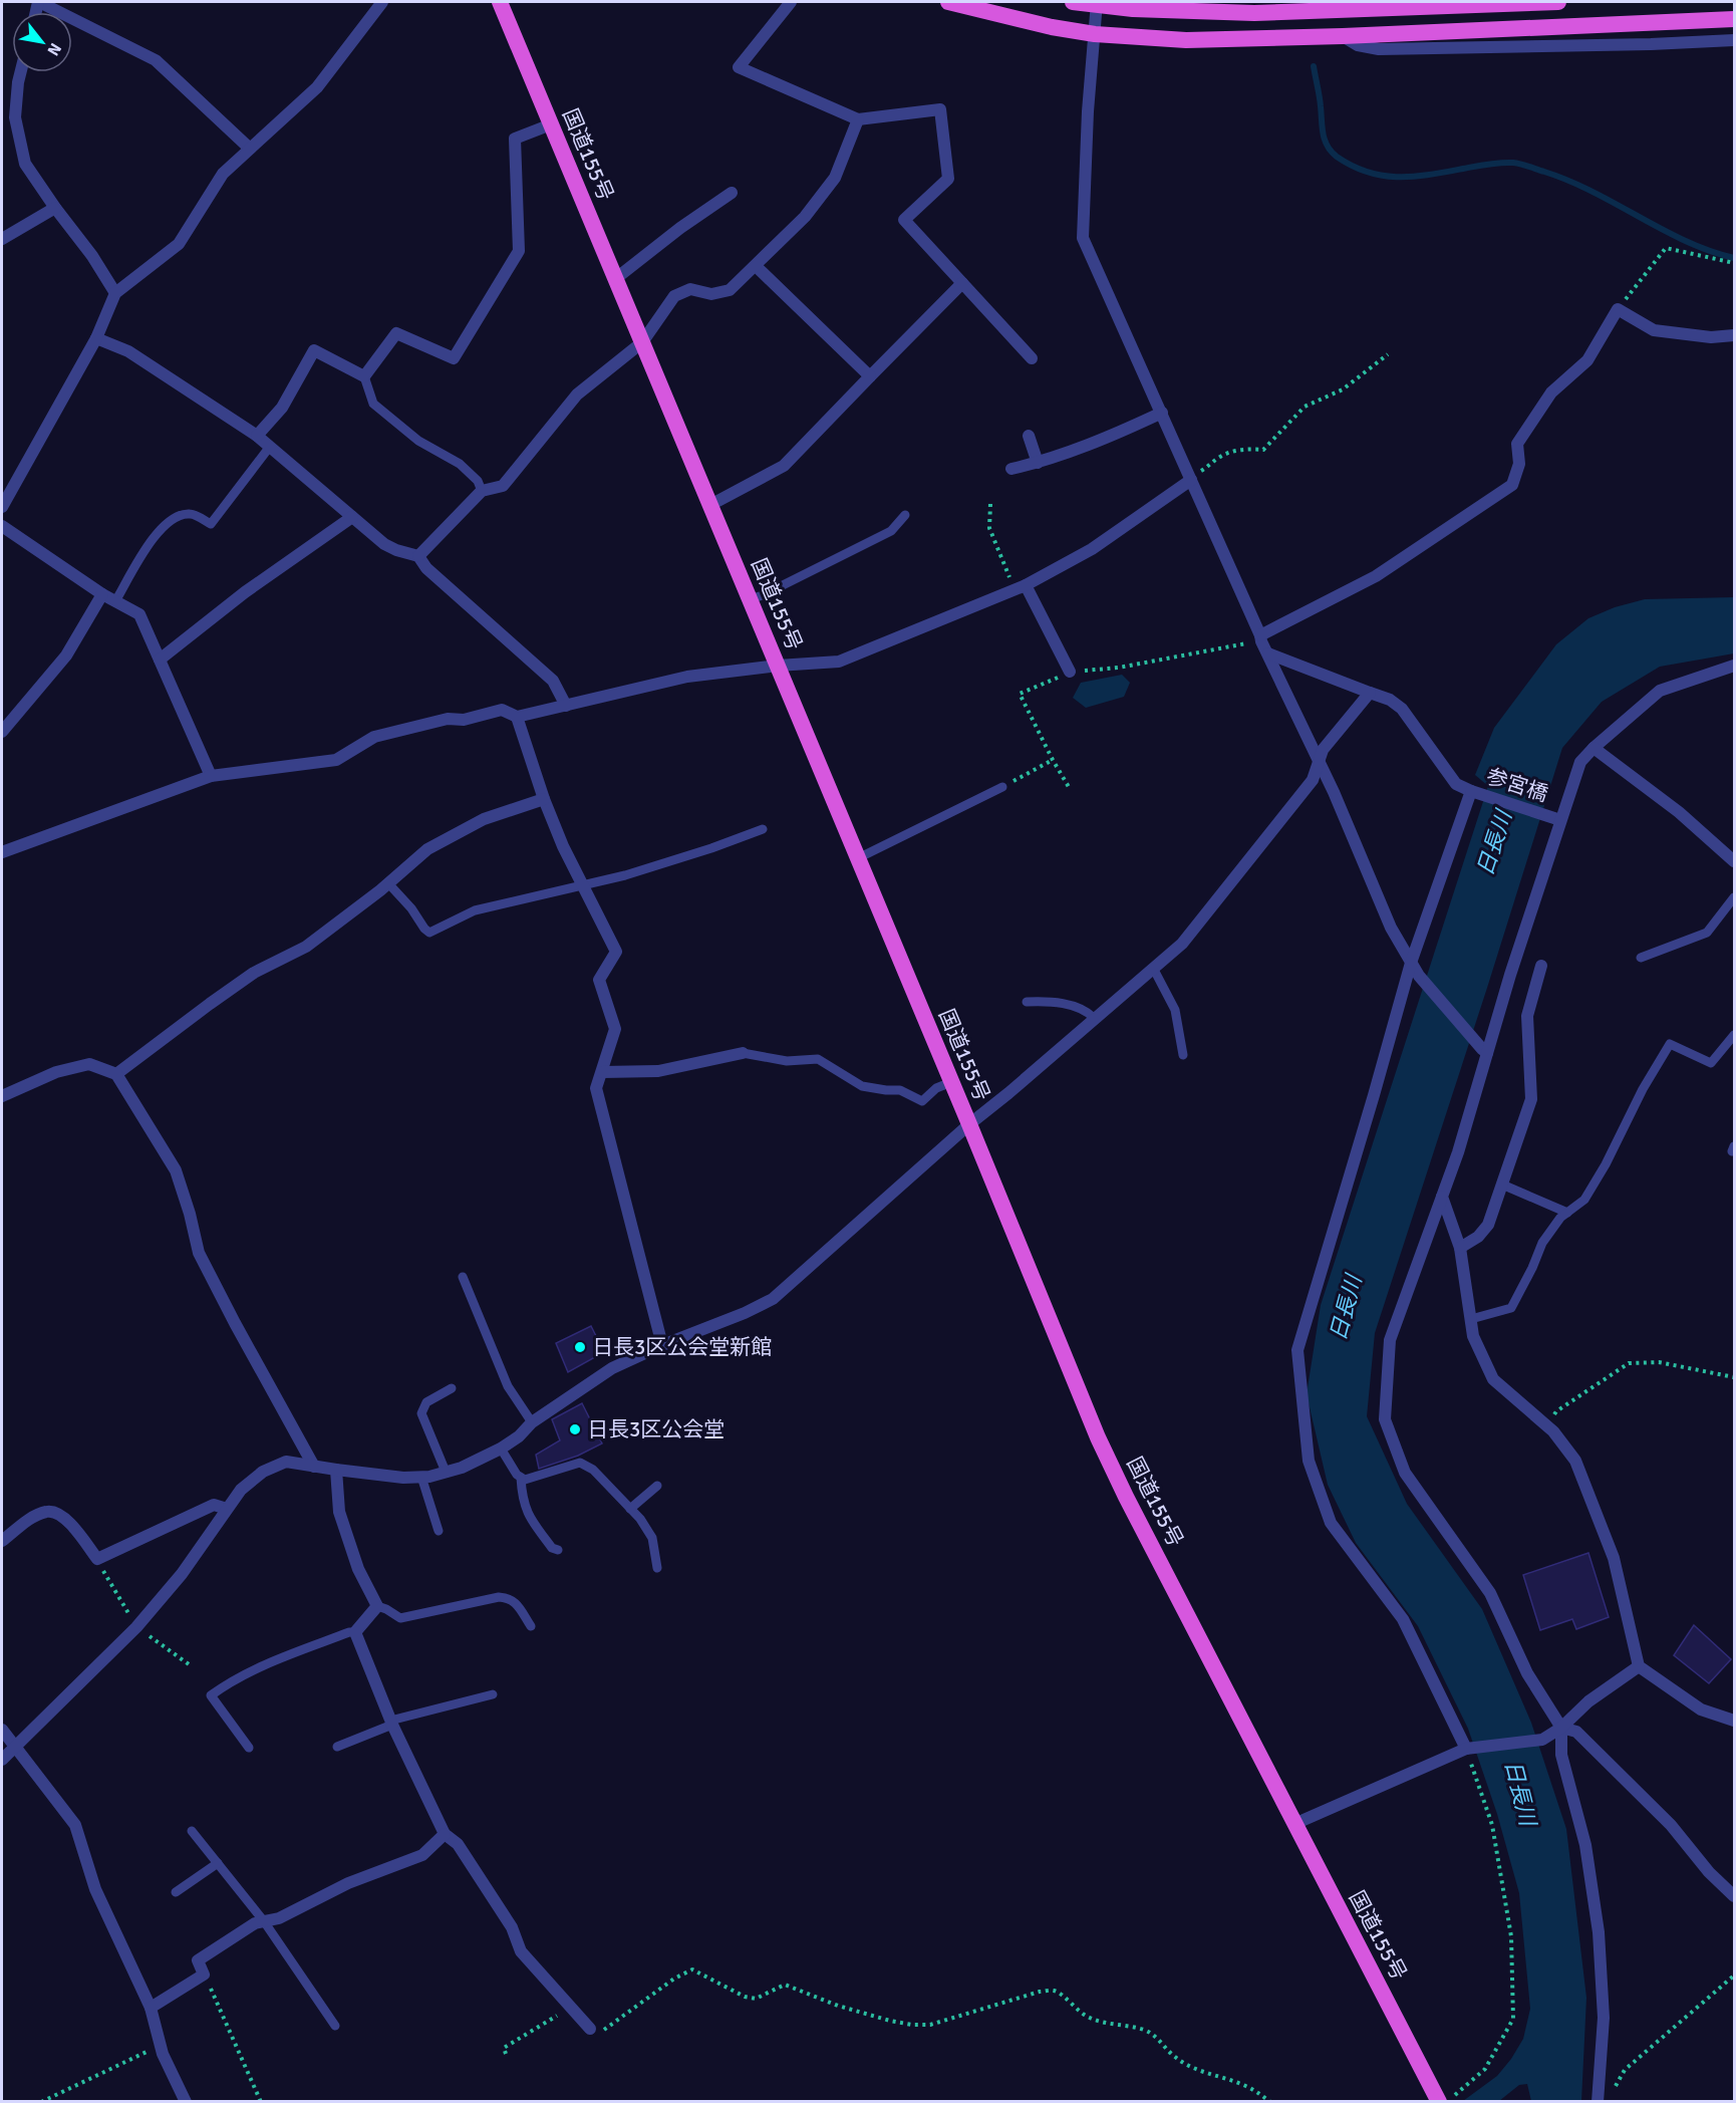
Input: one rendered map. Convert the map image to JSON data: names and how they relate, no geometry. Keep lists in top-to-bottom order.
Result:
{
  "streets": {
    "highway": ["国道155号"],
    "street": ["参宮橋"]
  },
  "water": ["日長川"],
  "places": ["日長3区公会堂新館", "日長3区公会堂"],
  "north": "bottom right"
}
